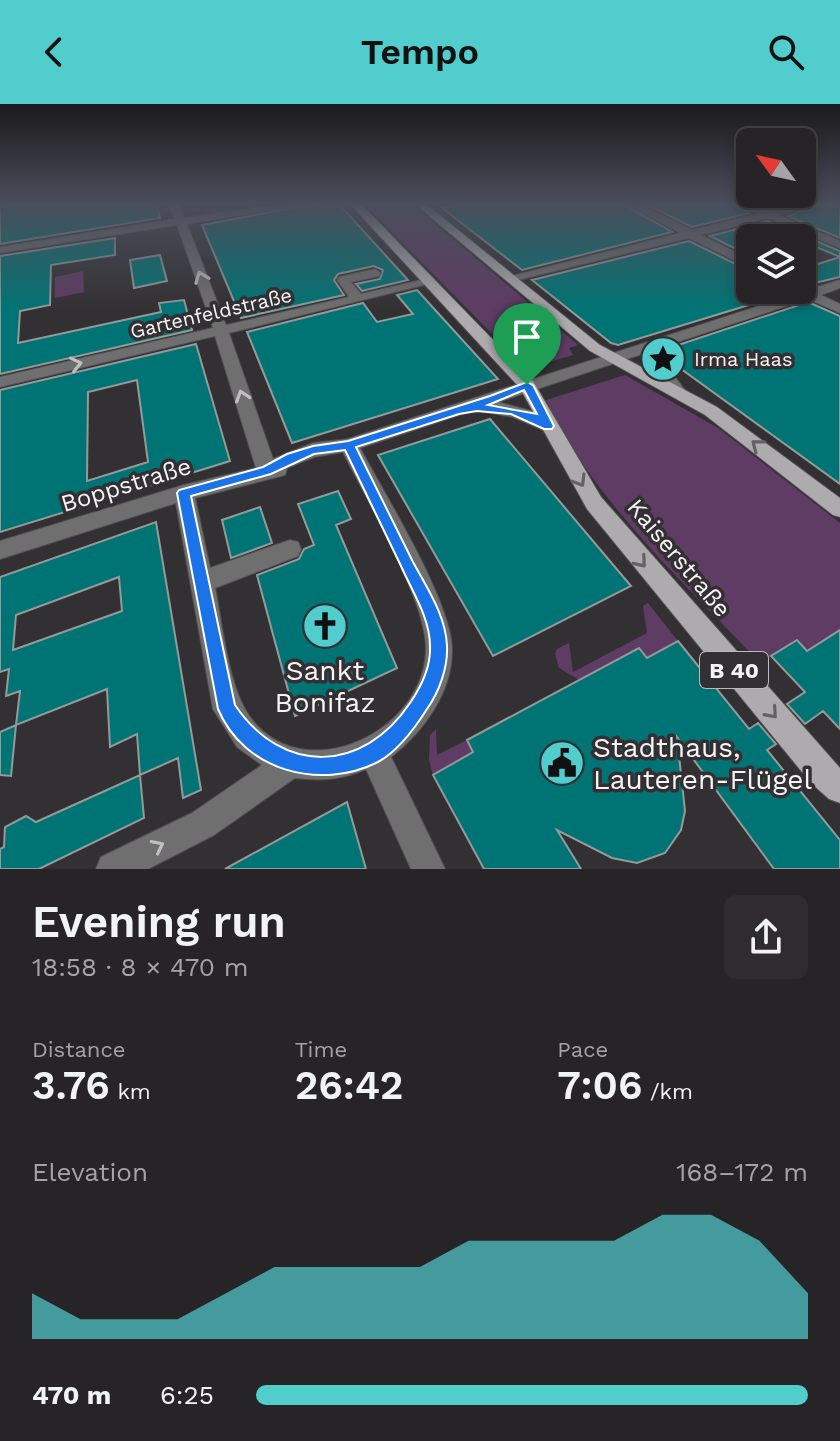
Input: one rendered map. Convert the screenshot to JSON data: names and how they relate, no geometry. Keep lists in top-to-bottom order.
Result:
{
  "streets": {
    "main road": ["Kaiserstraße", "B 40"],
    "street": ["Gartenfeldstraße", "Boppstraße"]
  },
  "crossings": [
    ["Gartenfeldstraße", "Kaiserstraße"],
    ["Boppstraße", "Kaiserstraße"]
  ],
  "one_way": ["Gartenfeldstraße"],
  "places": {
    "place": ["Irma Haas"],
    "church": ["Sankt Bonifaz"],
    "public building": ["Stadthaus, Lauteren-Flügel"]
  },
  "north": "top left",
  "page": {
    "header": "Tempo",
    "heading": ["Evening run", "18:58 · 8 × 470 m"],
    "stats": [
      ["Distance", "3.76 km"],
      ["Time", "26:42"],
      ["Pace", "7:06 /km"]
    ],
    "chart": ["Elevation", "168–172 m"],
    "list": [
      {
        "name": "470 m",
        "note": "6:25"
      }
    ]
  }
}
